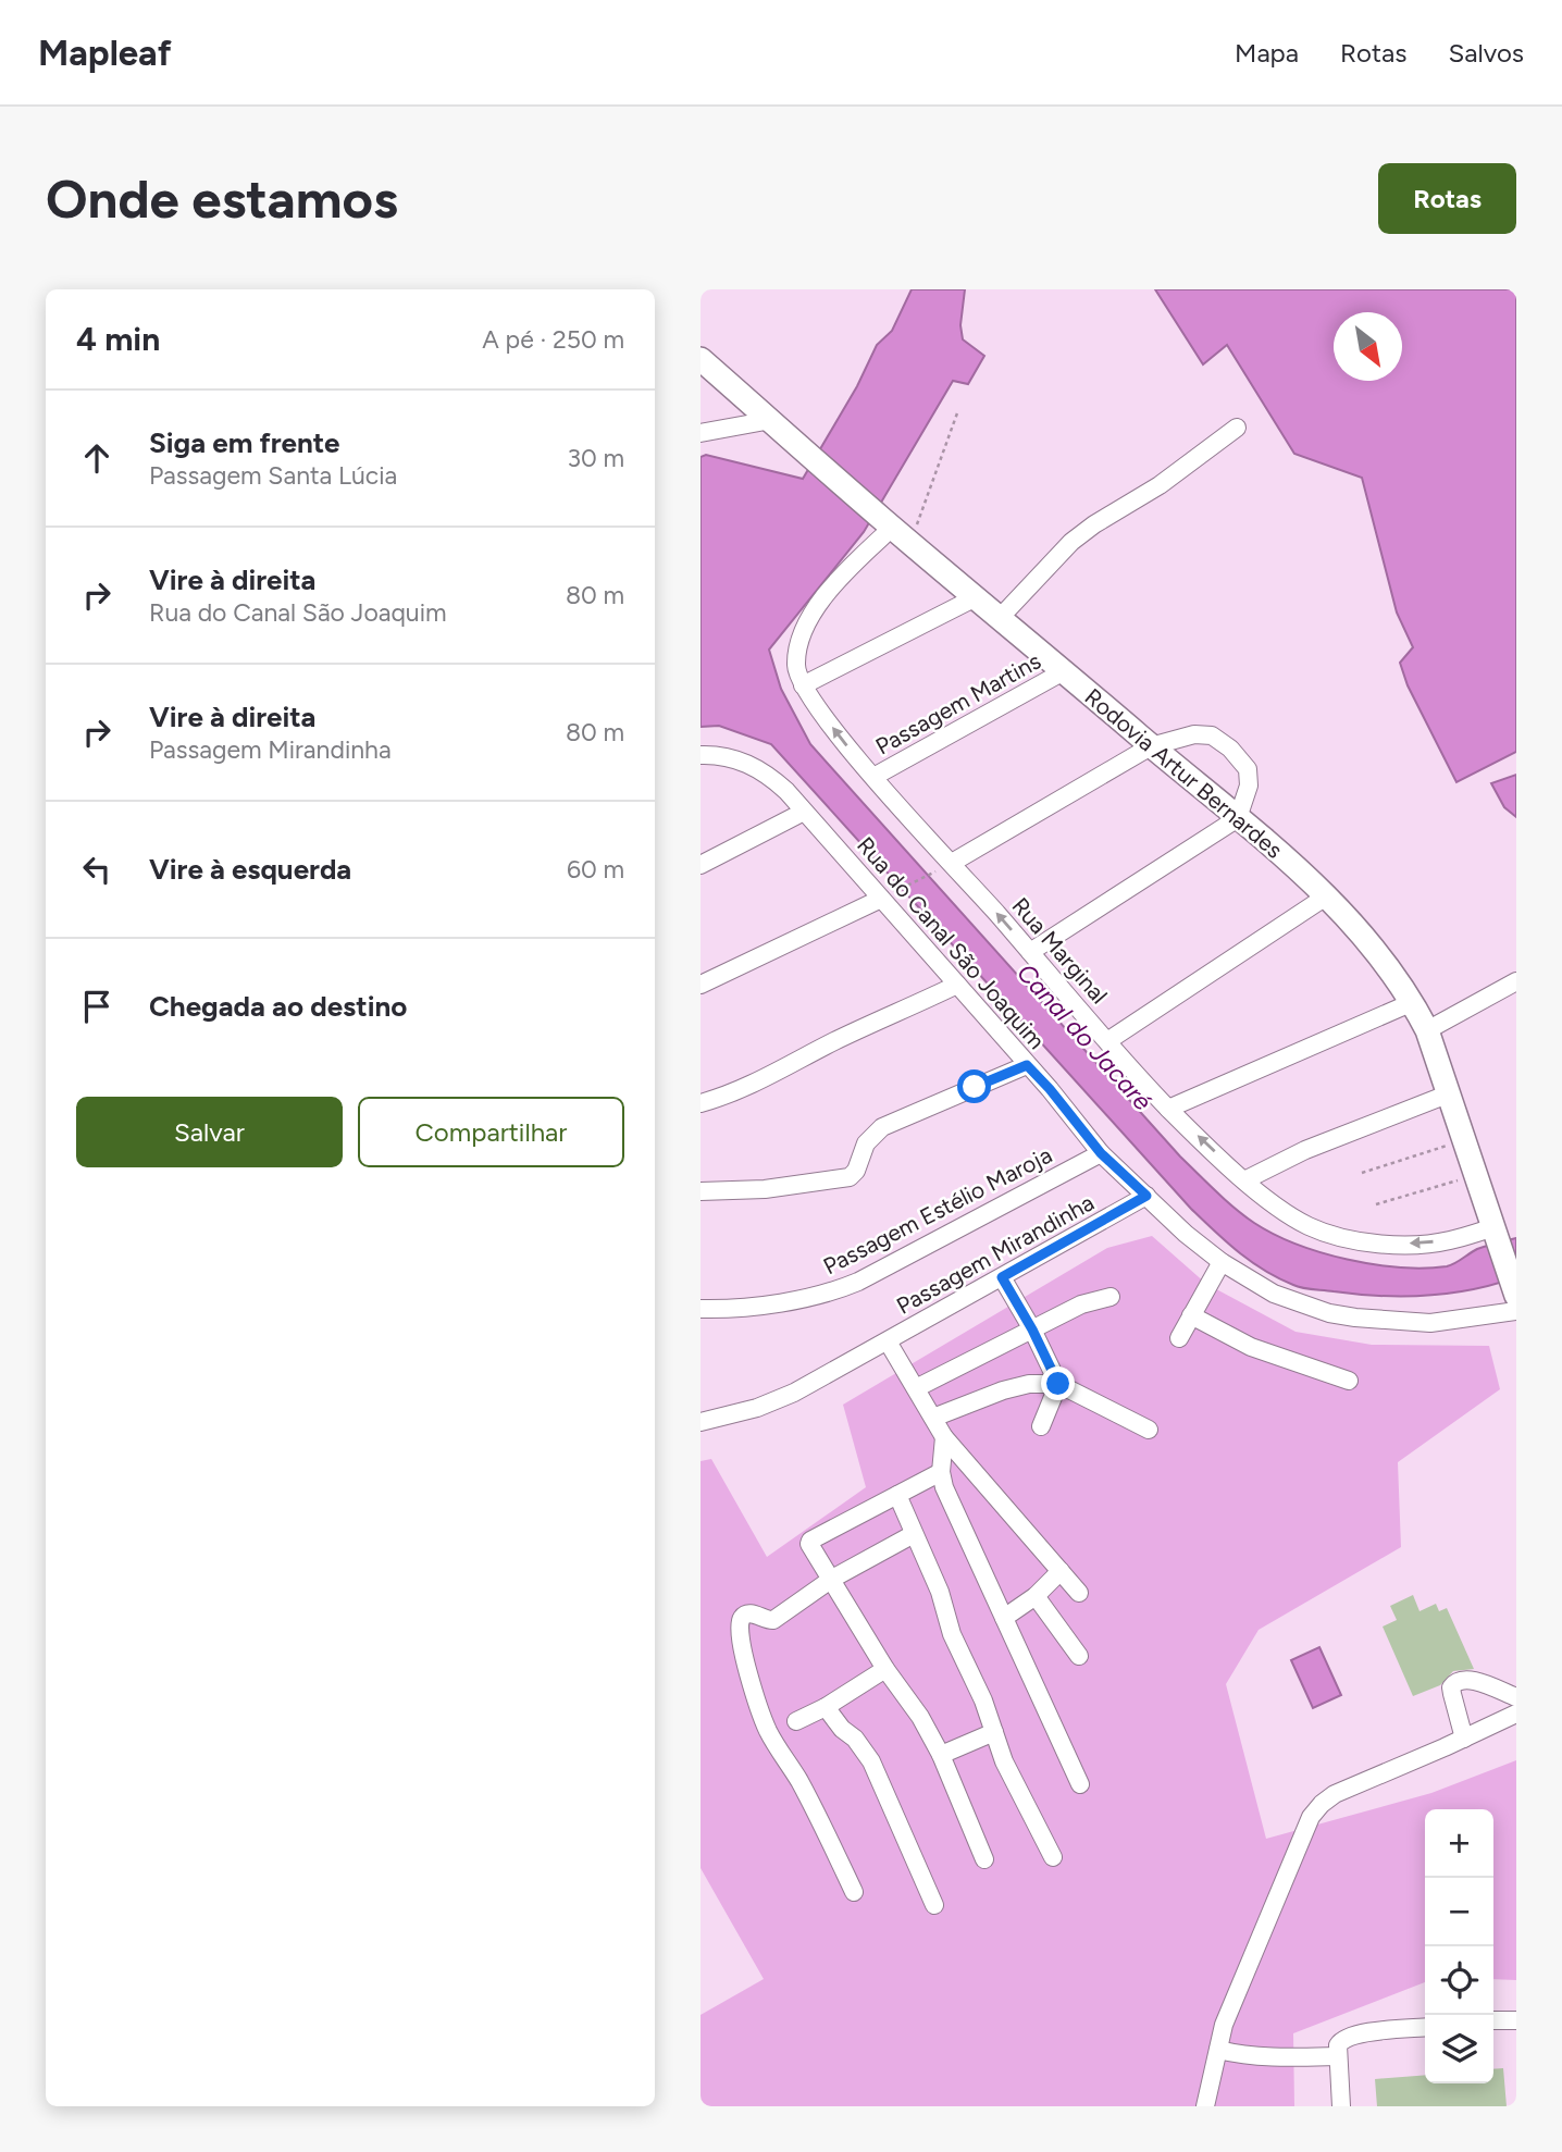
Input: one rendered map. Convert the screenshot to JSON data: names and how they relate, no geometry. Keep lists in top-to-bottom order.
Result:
{
  "streets": {
    "main road": ["Rodovia Artur Bernardes"],
    "street": [
      "Passagem Martins",
      "Rua do Canal São Joaquim",
      "Rua Marginal",
      "Passagem Estélio Maroja",
      "Passagem Mirandinha"
    ]
  },
  "crossings": [
    ["Passagem Martins", "Rodovia Artur Bernardes"],
    ["Passagem Martins", "Rua Marginal"],
    ["Rodovia Artur Bernardes", "Rua Marginal"],
    ["Rua do Canal São Joaquim", "Passagem Estélio Maroja"],
    ["Rua do Canal São Joaquim", "Passagem Mirandinha"]
  ],
  "water": ["Canal do Jacaré"],
  "north": "bottom right",
  "page": {
    "header": "Mapleaf",
    "nav": ["Mapa", "Rotas", "Salvos"],
    "buttons": [
      "Rotas",
      ["Salvar", "Compartilhar"]
    ],
    "title": "Onde estamos",
    "heading": ["4 min", "A pé · 250 m"],
    "list": [
      ["Siga em frente", "Passagem Santa Lúcia", "30 m"],
      ["Vire à direita", "Rua do Canal São Joaquim", "80 m"],
      ["Vire à direita", "Passagem Mirandinha", "80 m"],
      ["Vire à esquerda", "60 m"],
      "Chegada ao destino"
    ],
    "map_buttons": ["+", "−"]
  }
}
